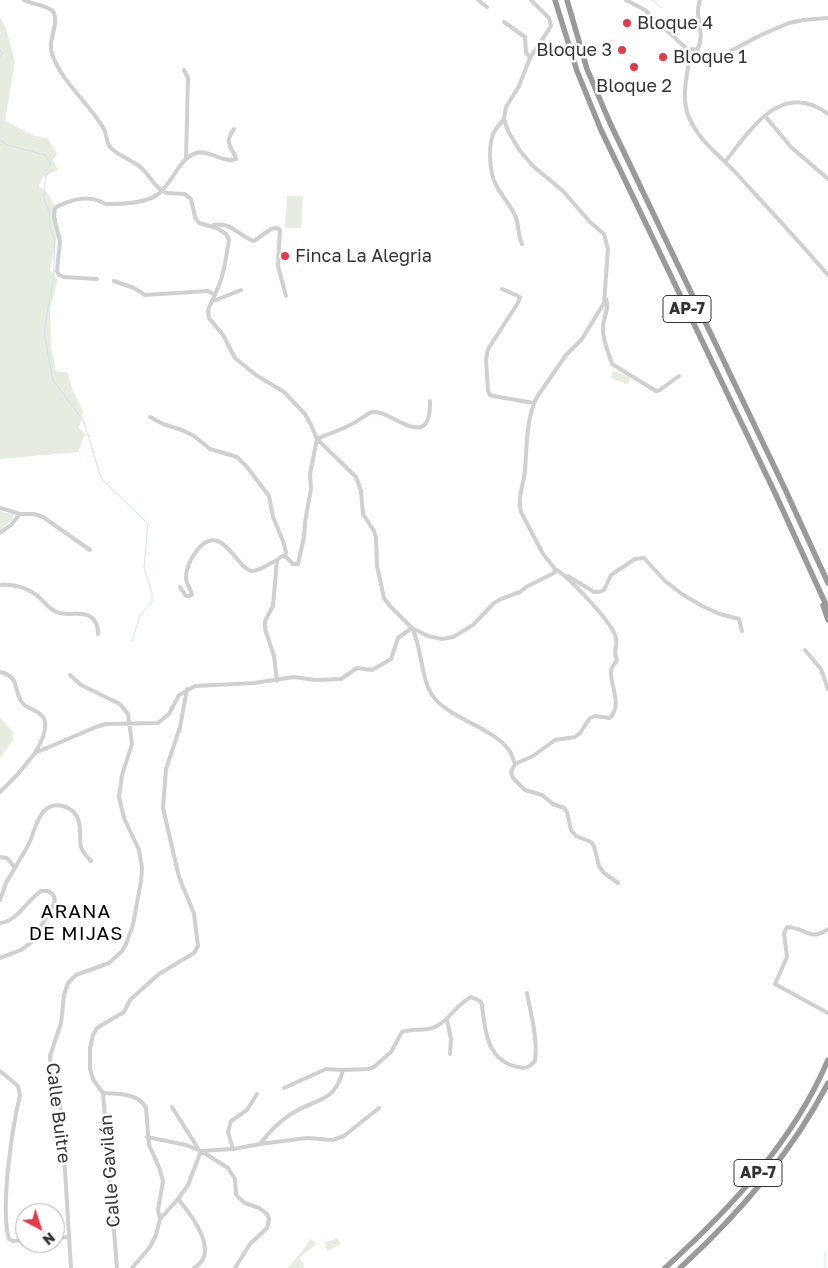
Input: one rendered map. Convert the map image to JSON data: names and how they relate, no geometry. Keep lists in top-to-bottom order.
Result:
{
  "streets": {
    "highway": ["AP-7"],
    "street": ["Calle Buitre", "Calle Gavilán"]
  },
  "districts": ["ARANA DE MIJAS"],
  "places": [
    "Bloque 4",
    "Bloque 3",
    "Bloque 1",
    "Bloque 2",
    "Finca La Alegria"
  ],
  "north": "bottom right"
}
